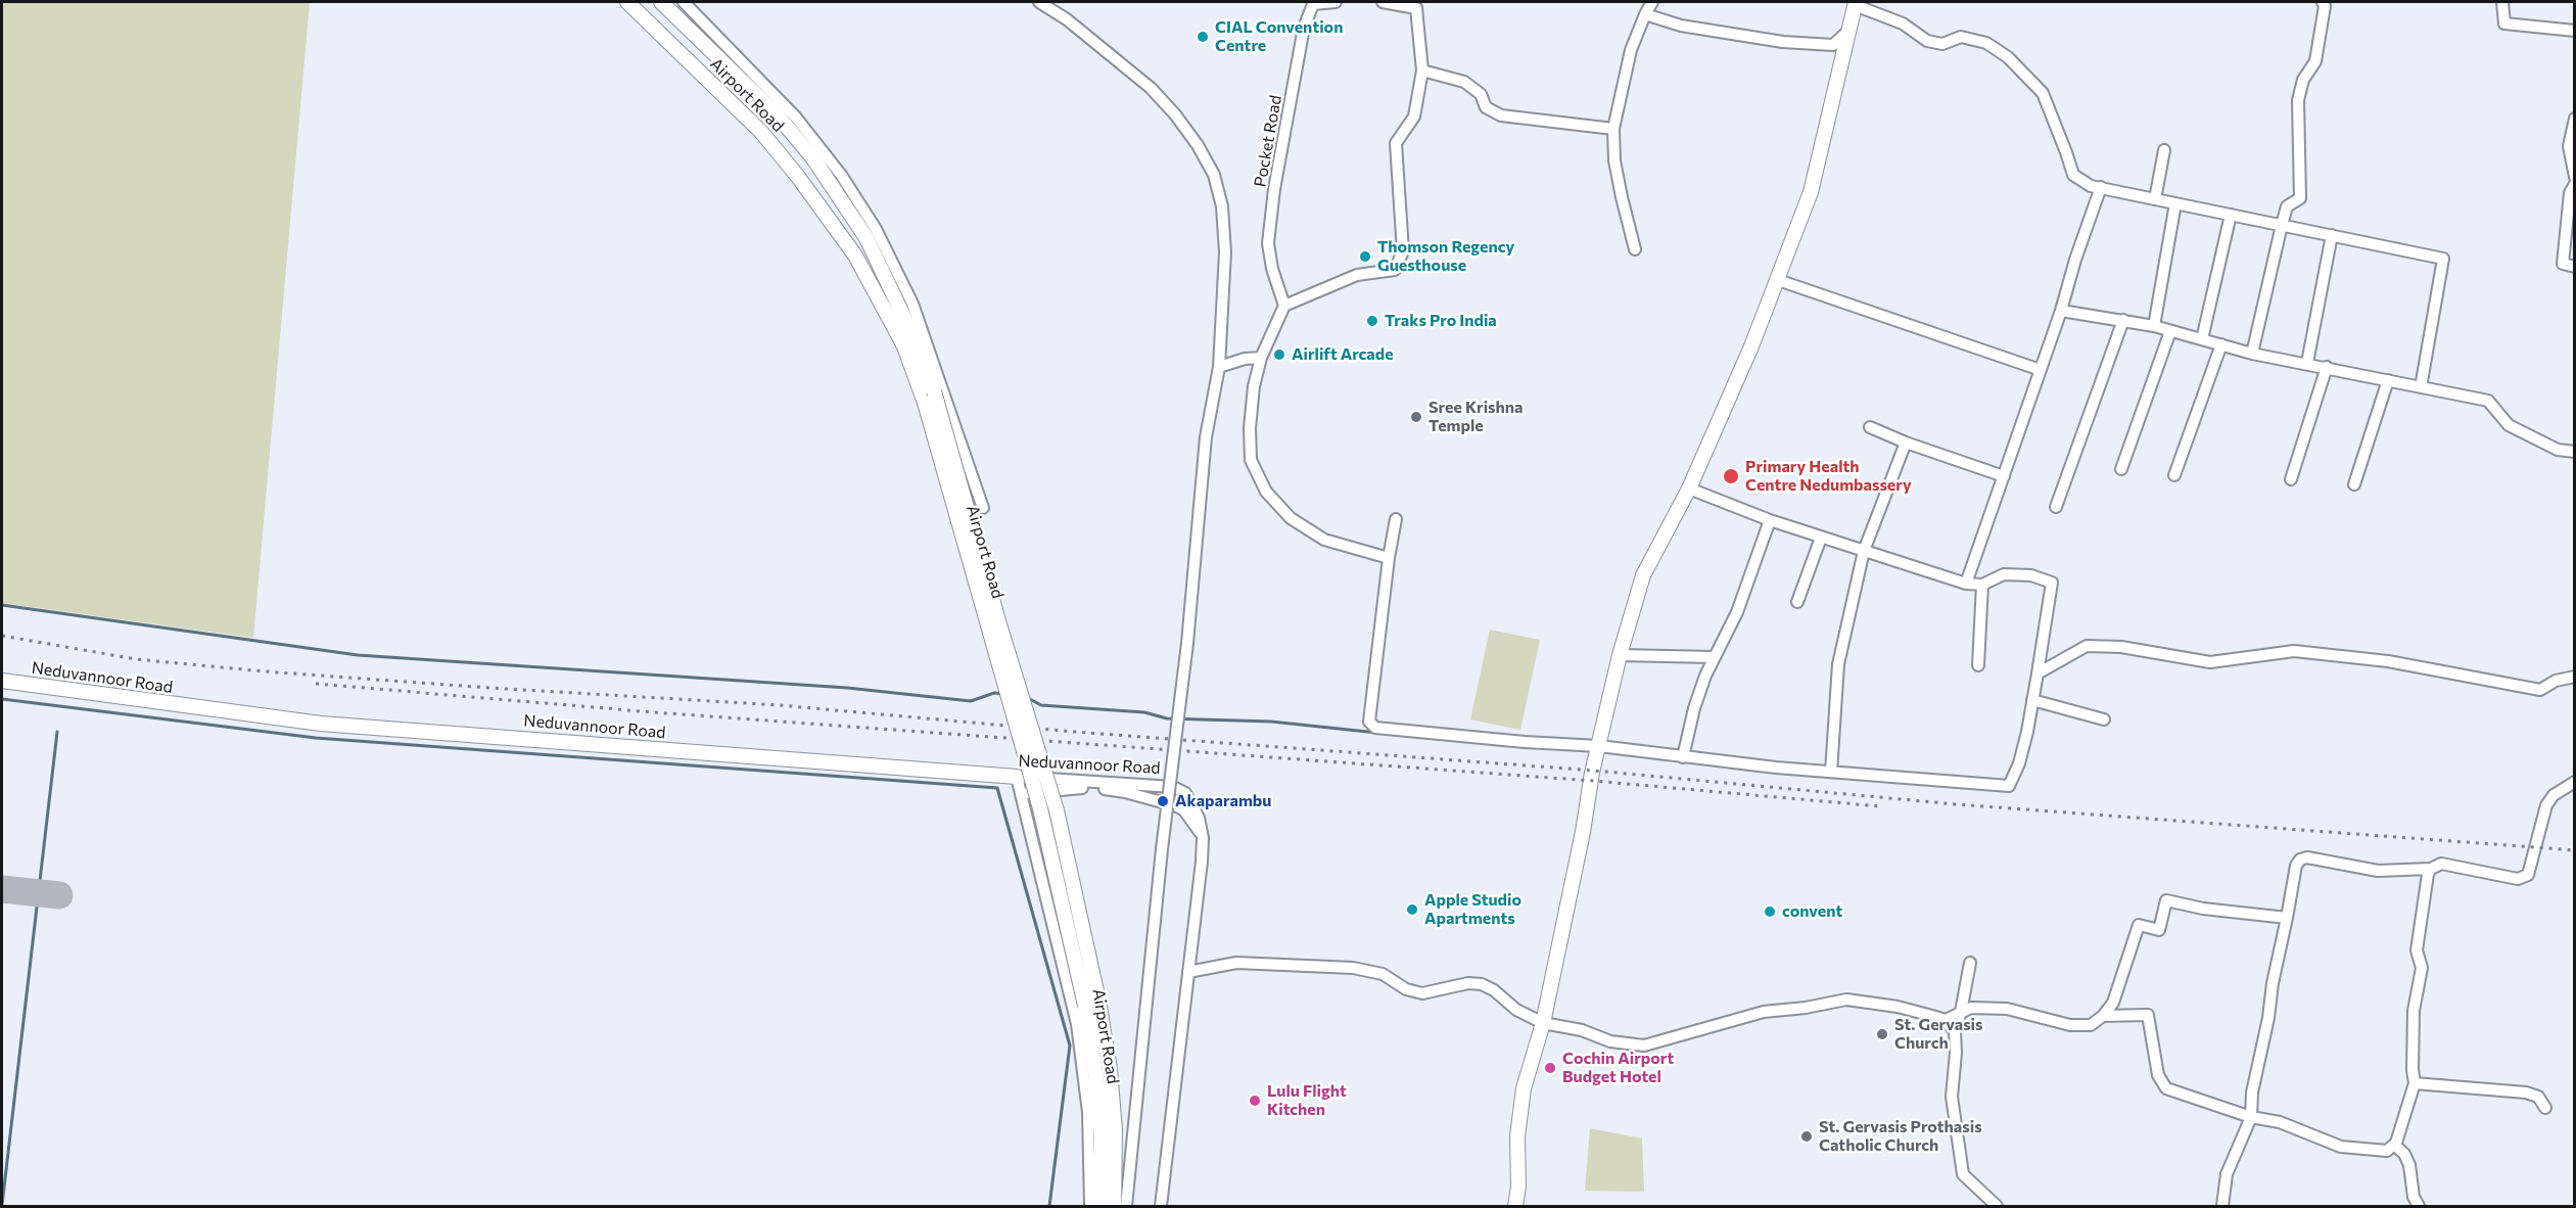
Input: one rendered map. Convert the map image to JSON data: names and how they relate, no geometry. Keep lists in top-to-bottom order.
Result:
{
  "streets": {
    "main road": ["Airport Road", "Neduvannoor Road"],
    "street": ["Pocket Road"]
  },
  "places": [
    "CIAL Convention Centre",
    "Thomson Regency Guesthouse",
    "Traks Pro India",
    "Airlift Arcade",
    "Sree Krishna Temple",
    "Primary Health Centre Nedumbassery",
    "Akaparambu",
    "Apple Studio Apartments",
    "convent",
    "St. Gervasis Church",
    "Cochin Airport Budget Hotel",
    "Lulu Flight Kitchen",
    "St. Gervasis Prothasis Catholic Church"
  ]
}
